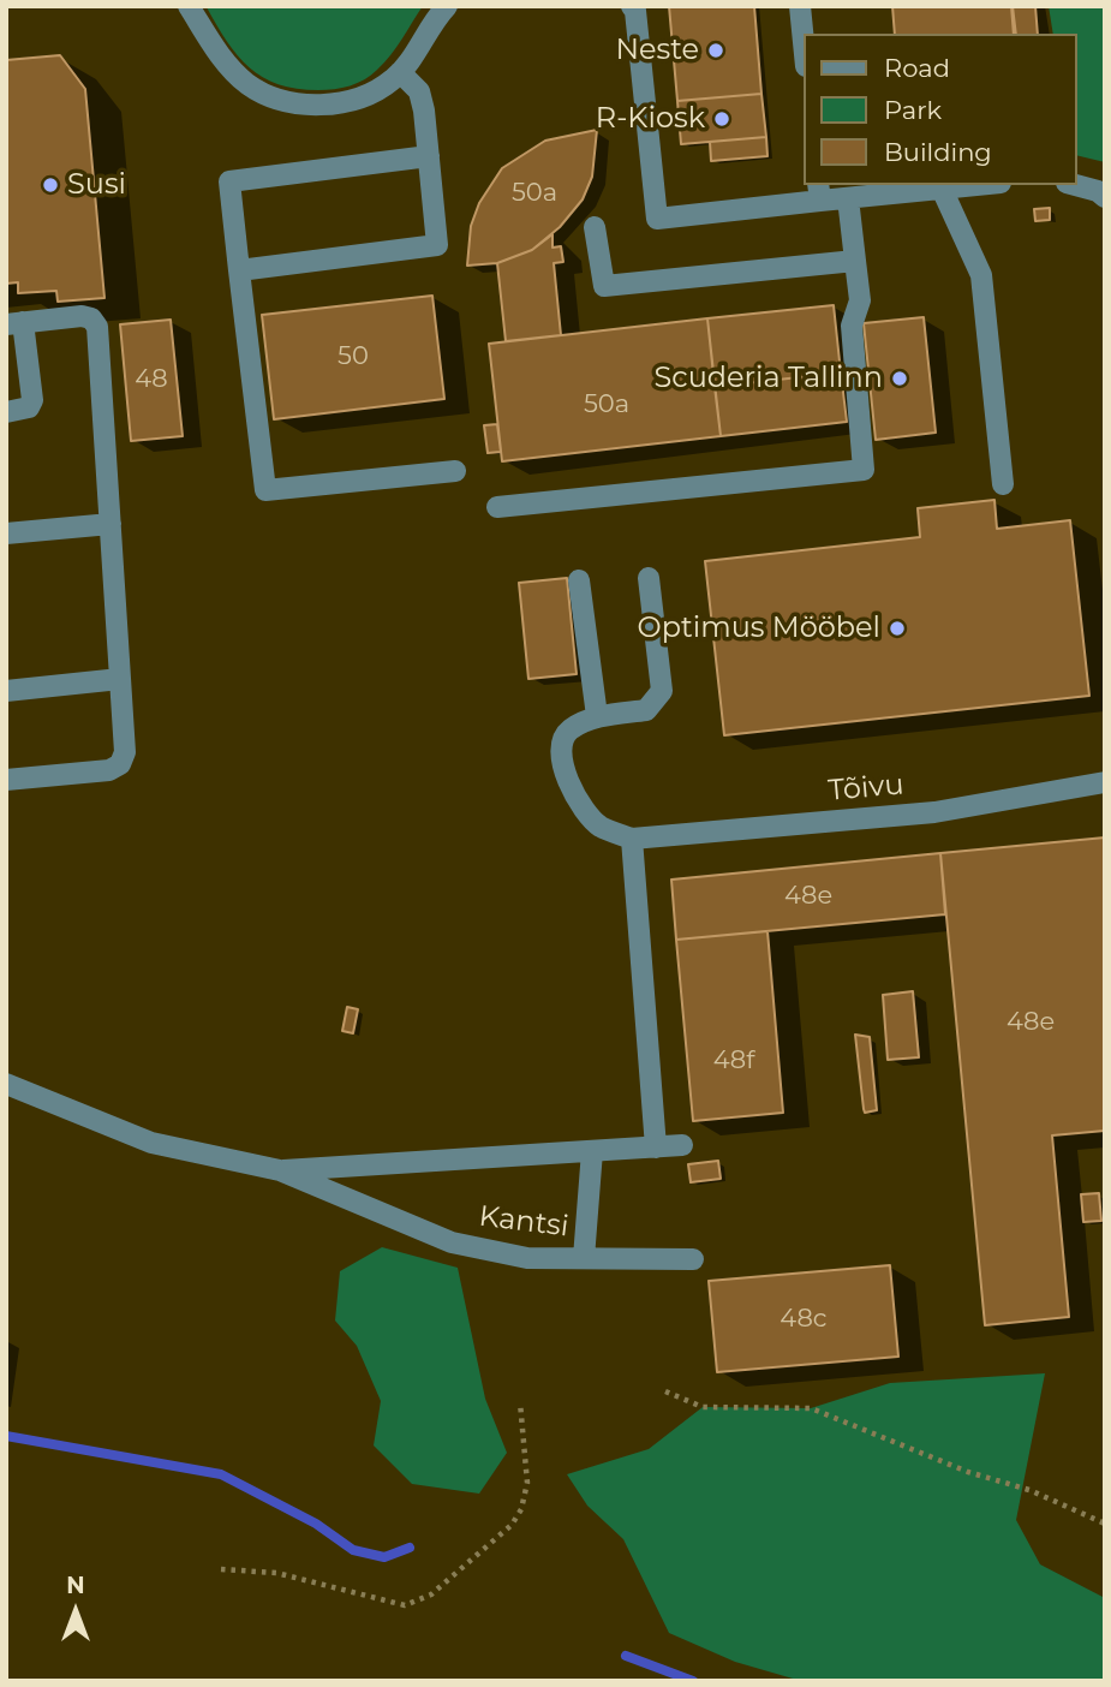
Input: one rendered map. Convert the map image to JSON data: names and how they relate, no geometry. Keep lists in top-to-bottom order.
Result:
{
  "streets": {
    "street": ["Tõivu", "Kantsi"]
  },
  "places": [
    "Neste",
    "R-Kiosk",
    "Susi",
    "Scuderia Tallinn",
    "Optimus Mööbel"
  ],
  "house_numbers": [
    "50a",
    "50",
    "48",
    "50a",
    "48e",
    "48e",
    "48f",
    "48c"
  ],
  "legend": ["Road", "Park", "Building"],
  "north": "top"
}
